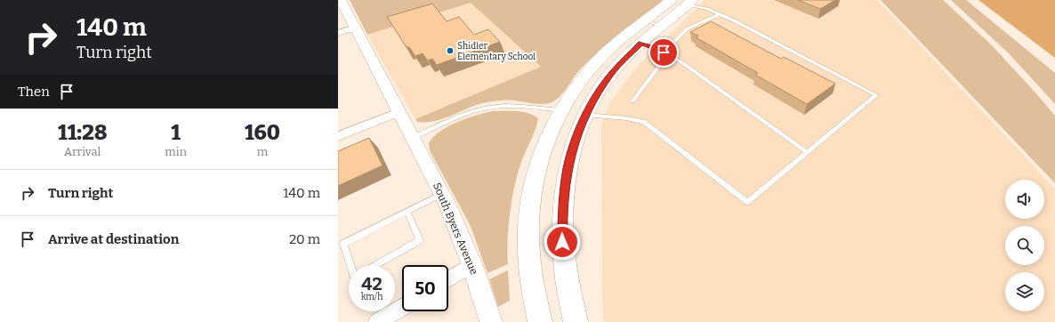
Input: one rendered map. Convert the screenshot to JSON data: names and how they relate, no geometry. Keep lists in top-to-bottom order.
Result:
{
  "streets": {
    "street": ["South Byers Avenue"]
  },
  "places": ["Shidler Elementary School"],
  "page": {
    "turn": ["140 m", "Turn right"],
    "then": "Then",
    "eta": [
      "11:28",
      "Arrival",
      "1",
      "min",
      "160",
      "m"
    ],
    "list": [
      {
        "name": "Turn right",
        "value": "140 m"
      },
      {
        "name": "Arrive at destination",
        "value": "20 m"
      }
    ],
    "speed": "42 km/h",
    "limit": "50"
  }
}
